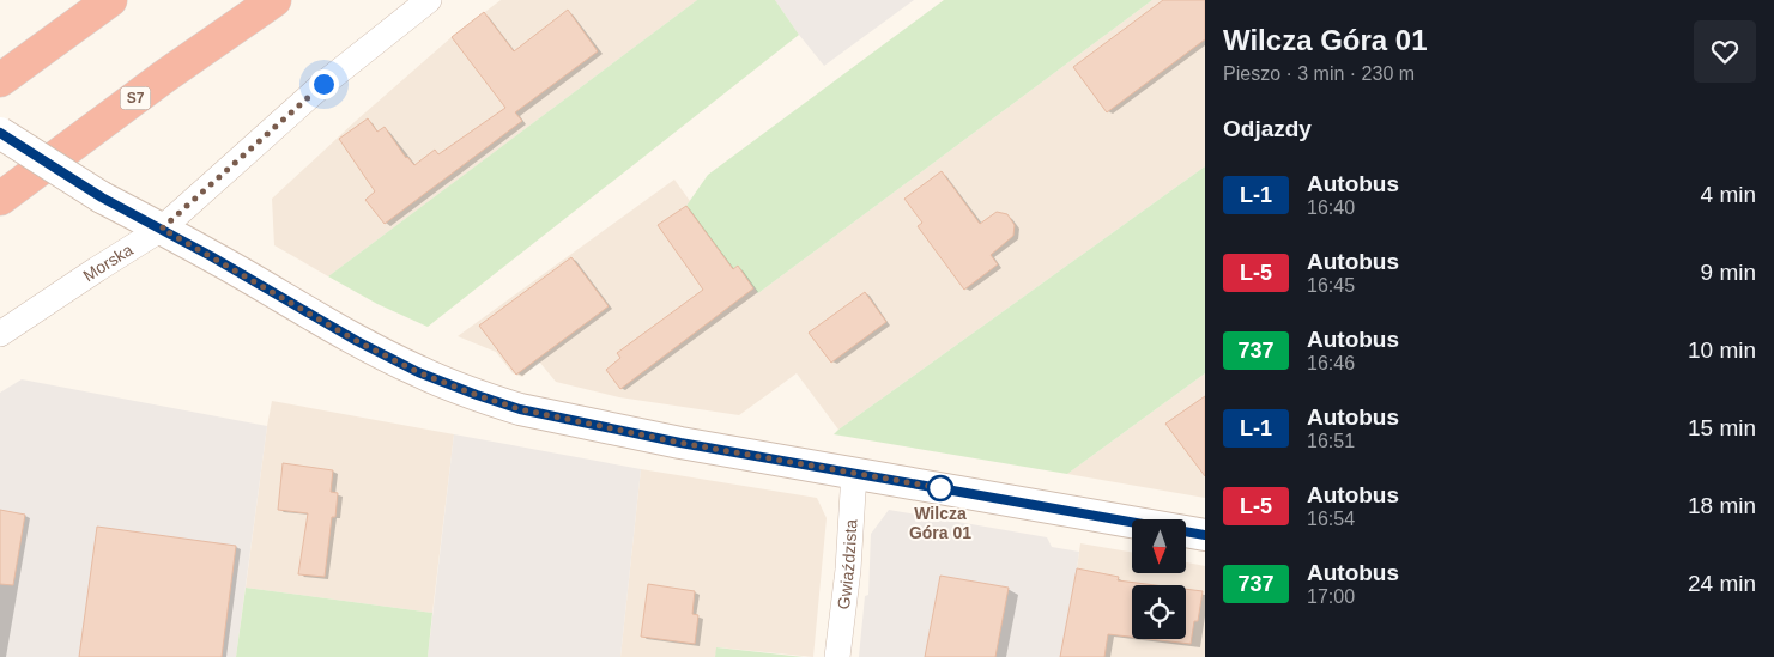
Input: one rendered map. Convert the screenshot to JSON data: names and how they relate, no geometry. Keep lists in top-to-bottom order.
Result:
{
  "streets": {
    "highway": ["S7"],
    "street": ["Morska", "Gwiaździsta"]
  },
  "places": ["Wilcza Góra 01"],
  "lines": ["bus line L-1"],
  "north": "bottom",
  "page": {
    "heading": [
      ["Wilcza Góra 01", "Pieszo · 3 min · 230 m"],
      "Odjazdy"
    ],
    "list": [
      {
        "mark": "L-1",
        "name": "Autobus",
        "note": "16:40",
        "value": "4 min"
      },
      {
        "mark": "L-5",
        "name": "Autobus",
        "note": "16:45",
        "value": "9 min"
      },
      {
        "mark": "737",
        "name": "Autobus",
        "note": "16:46",
        "value": "10 min"
      },
      {
        "mark": "L-1",
        "name": "Autobus",
        "note": "16:51",
        "value": "15 min"
      },
      {
        "mark": "L-5",
        "name": "Autobus",
        "note": "16:54",
        "value": "18 min"
      },
      {
        "mark": "737",
        "name": "Autobus",
        "note": "17:00",
        "value": "24 min"
      }
    ]
  }
}
